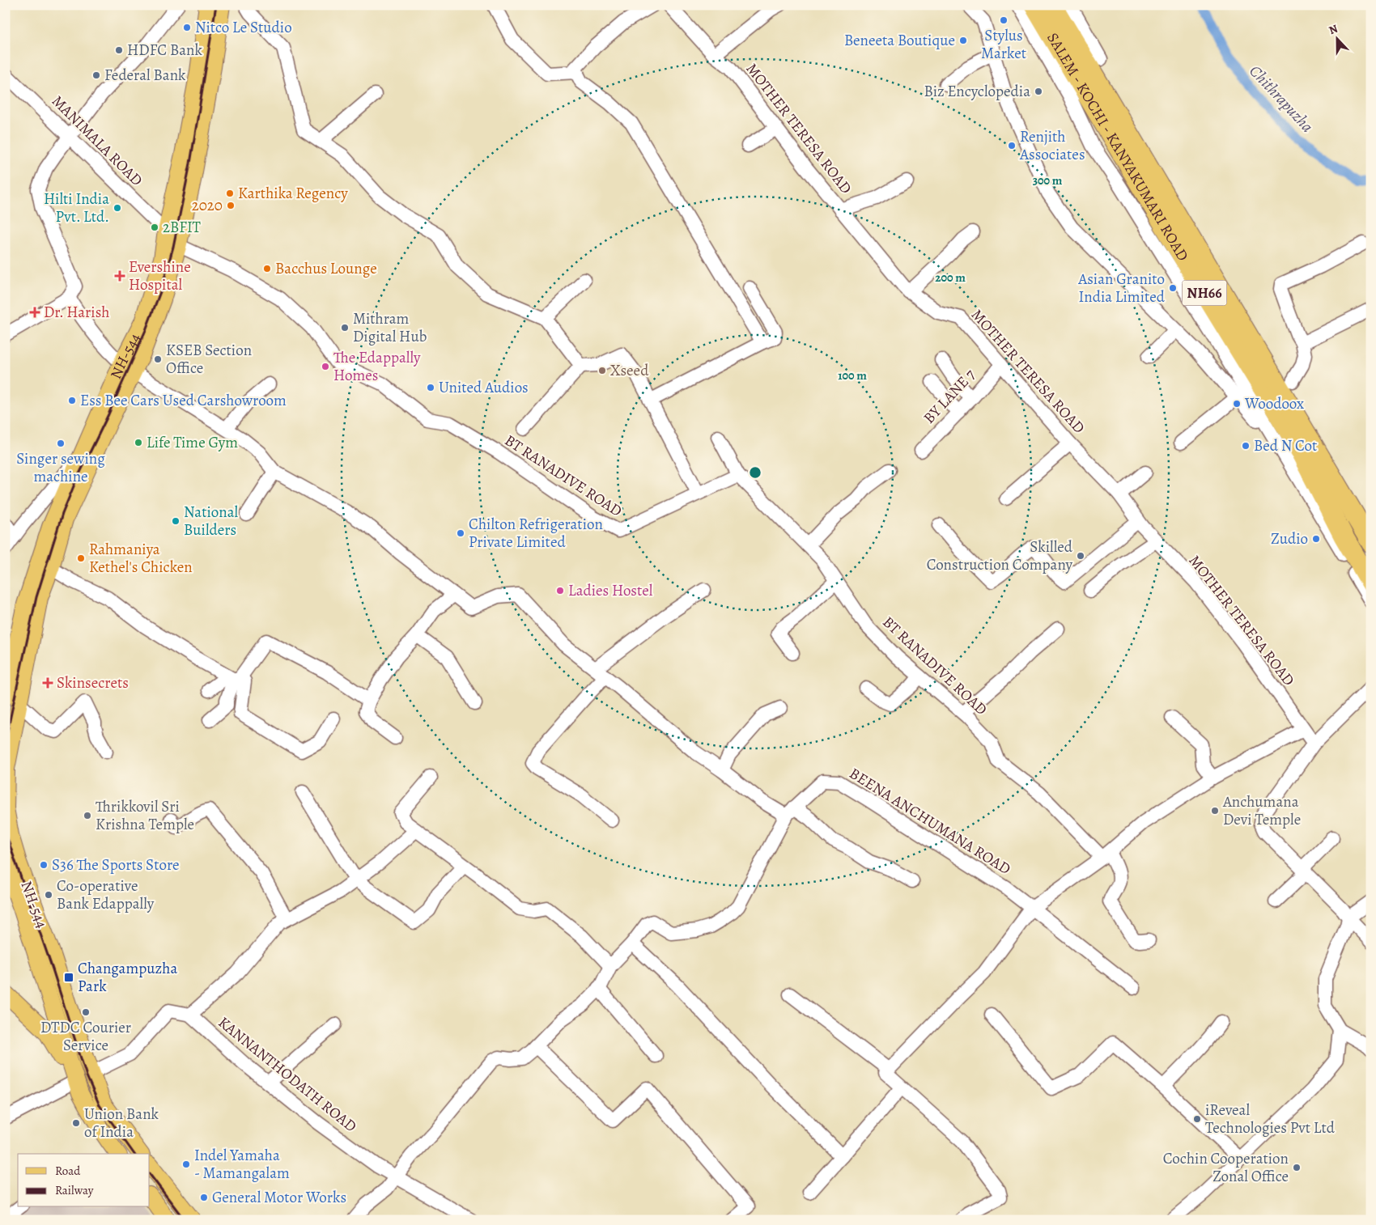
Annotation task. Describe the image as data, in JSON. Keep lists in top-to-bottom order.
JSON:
{
  "streets": {
    "highway": ["SALEM - KOCHI - KANYAKUMARI ROAD", "NH66"],
    "main road": ["NH-544"],
    "street": [
      "MOTHER TERESA ROAD",
      "MANIMALA ROAD",
      "BY LANE 7",
      "BT RANADIVE ROAD",
      "BEENA ANCHUMANA ROAD",
      "KANNANTHODATH ROAD"
    ]
  },
  "crossings": [
    ["MOTHER TERESA ROAD", "BY LANE 7"],
    ["MANIMALA ROAD", "NH-544"],
    ["MANIMALA ROAD", "BT RANADIVE ROAD"],
    ["NH-544", "BT RANADIVE ROAD"],
    ["BEENA ANCHUMANA ROAD", "KANNANTHODATH ROAD"]
  ],
  "water": ["Chithrapuzha"],
  "places": {
    "other": [
      "Stylus Market",
      "Nitco Le Studio",
      "Beneeta Boutique",
      "HDFC Bank",
      "Federal Bank",
      "Biz Encyclopedia",
      "Renjith Associates",
      "Karthika Regency",
      "2020",
      "Hilti India Pvt. Ltd.",
      "2BFIT",
      "Bacchus Lounge",
      "Asian Granito India Limited",
      "Mithram Digital Hub",
      "KSEB Section Office",
      "The Edappally Homes",
      "Xseed",
      "United Audios",
      "Ess Bee Cars Used Carshowroom",
      "Woodoox",
      "Life Time Gym",
      "Singer sewing machine",
      "Bed N Cot",
      "National Builders",
      "Chilton Refrigeration Private Limited",
      "Zudio",
      "Skilled Construction Company",
      "Rahmaniya Kethel's Chicken",
      "Ladies Hostel",
      "Anchumana Devi Temple",
      "Thrikkovil Sri Krishna Temple",
      "S36 The Sports Store",
      "Co-operative Bank Edappally",
      "DTDC Courier Service",
      "iReveal Technologies Pvt Ltd",
      "Union Bank of India",
      "Indel Yamaha - Mamangalam",
      "Cochin Cooperation Zonal Office",
      "General Motor Works"
    ],
    "health": ["Evershine Hospital", "Dr. Harish", "Skinsecrets"],
    "transit": ["Changampuzha Park"]
  },
  "legend": ["Road", "Railway"],
  "north": "top",
  "rings": ["300 m", "200 m", "100 m"]
}
